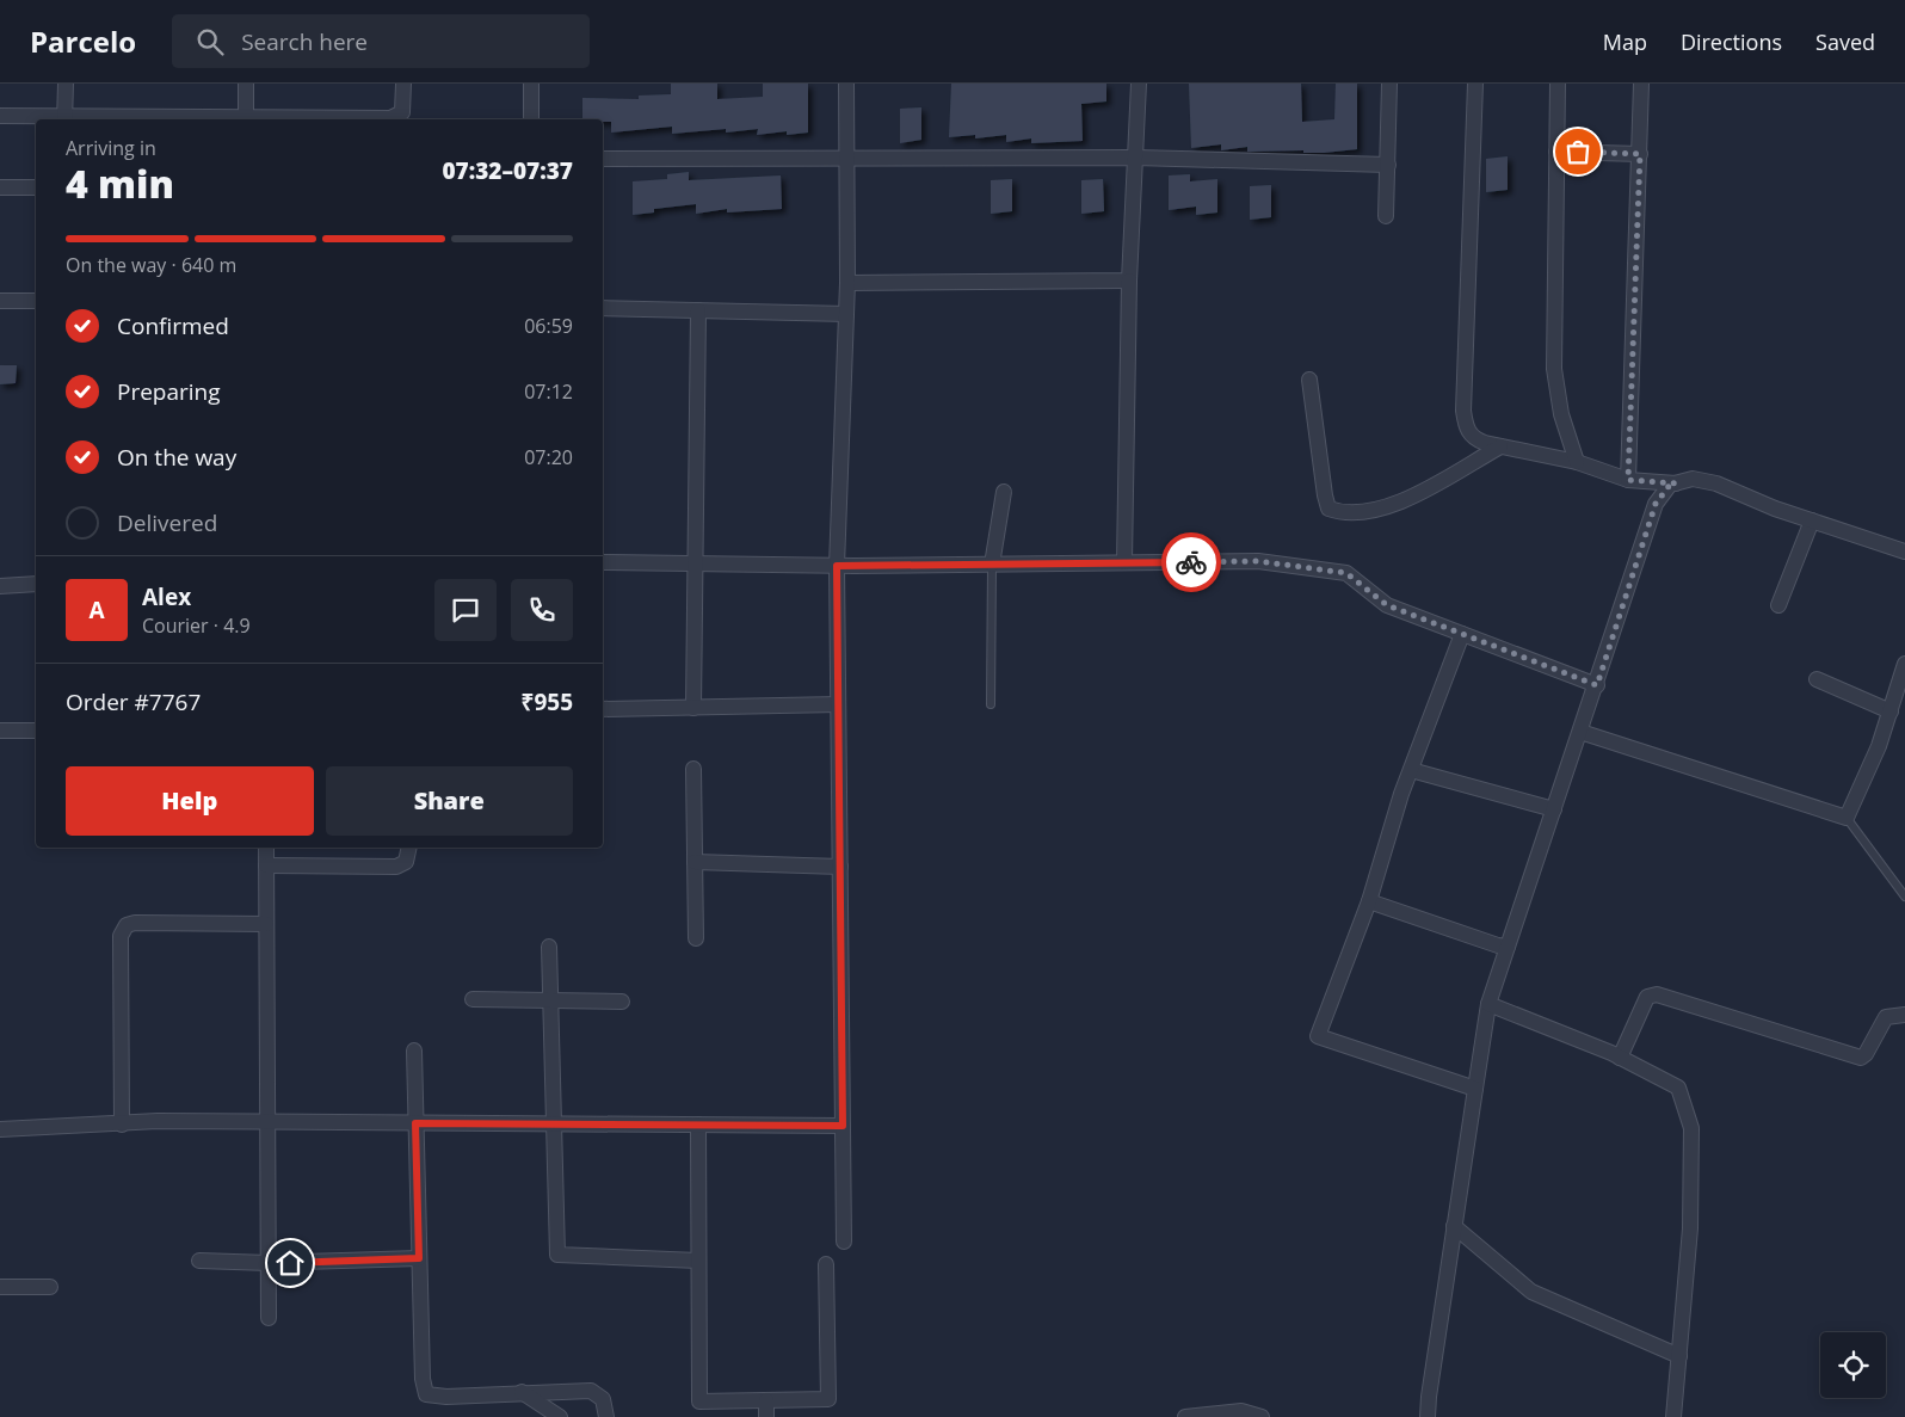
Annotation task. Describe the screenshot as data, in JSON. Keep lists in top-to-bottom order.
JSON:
{
  "page": {
    "header": "Parcelo",
    "search": "Search here",
    "nav": ["Map", "Directions", "Saved"],
    "heading": ["4 min", "Arriving in", "07:32–07:37"],
    "panel": [
      "Alex",
      "Courier · 4.9",
      "Order #7767",
      "₹955"
    ],
    "bar": "On the way · 640 m",
    "list": [
      ["Confirmed", "06:59"],
      ["Preparing", "07:12"],
      ["On the way", "07:20"],
      "Delivered"
    ],
    "round": "A",
    "buttons": ["Help", "Share"]
  }
}
